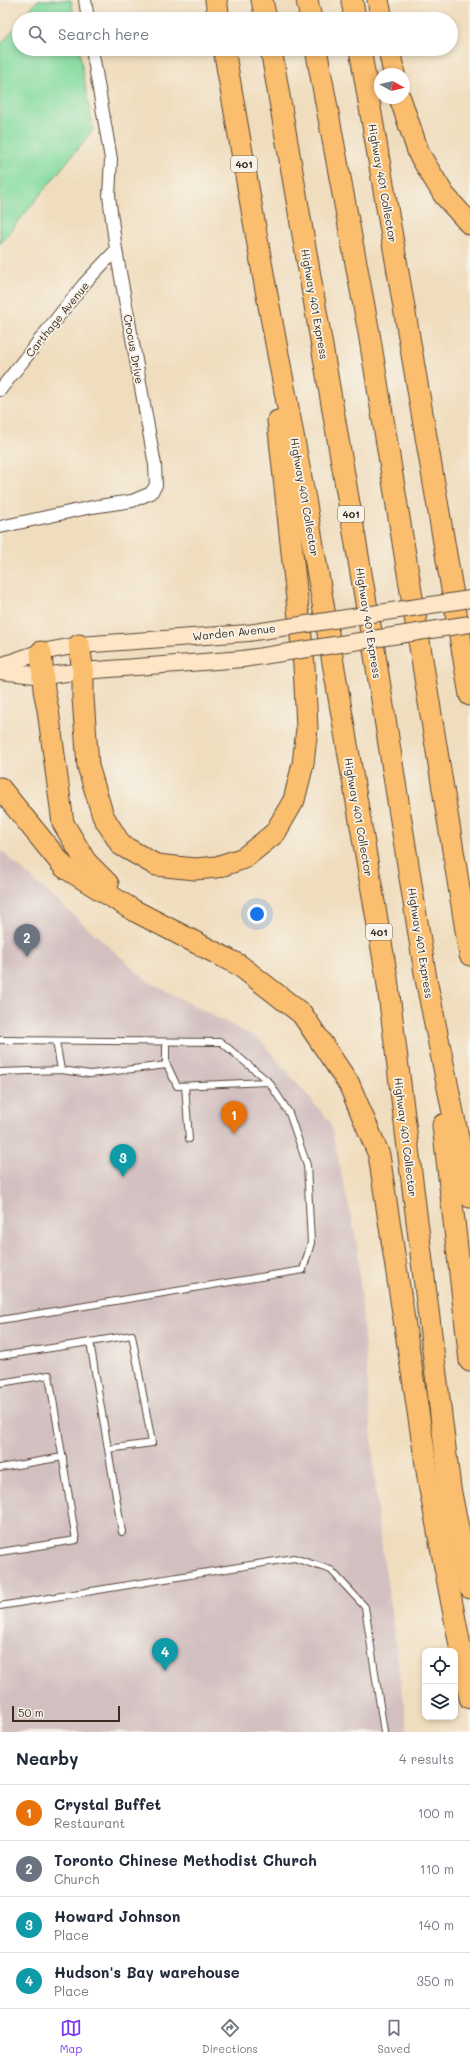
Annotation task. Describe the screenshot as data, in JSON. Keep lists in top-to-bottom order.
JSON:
{
  "streets": {
    "highway": ["401", "Highway 401 Collector", "Highway 401 Express"],
    "main road": ["Warden Avenue"],
    "street": ["Carthage Avenue", "Crocus Drive"]
  },
  "crossings": [
    ["Carthage Avenue", "Crocus Drive"]
  ],
  "scale_bar": "50 m",
  "north": "right",
  "page": {
    "search": "Search here",
    "pins": [
      "2",
      "1",
      "3",
      "4"
    ],
    "scale": "50 m",
    "heading": ["Nearby", "4 results"],
    "list": [
      {
        "mark": "1",
        "name": "Crystal Buffet",
        "note": "Restaurant",
        "value": "100 m"
      },
      {
        "mark": "2",
        "name": "Toronto Chinese Methodist Church",
        "note": "Church",
        "value": "110 m"
      },
      {
        "mark": "3",
        "name": "Howard Johnson",
        "note": "Place",
        "value": "140 m"
      },
      {
        "mark": "4",
        "name": "Hudson's Bay warehouse",
        "note": "Place",
        "value": "350 m"
      }
    ],
    "nav": ["Map", "Directions", "Saved"]
  }
}
